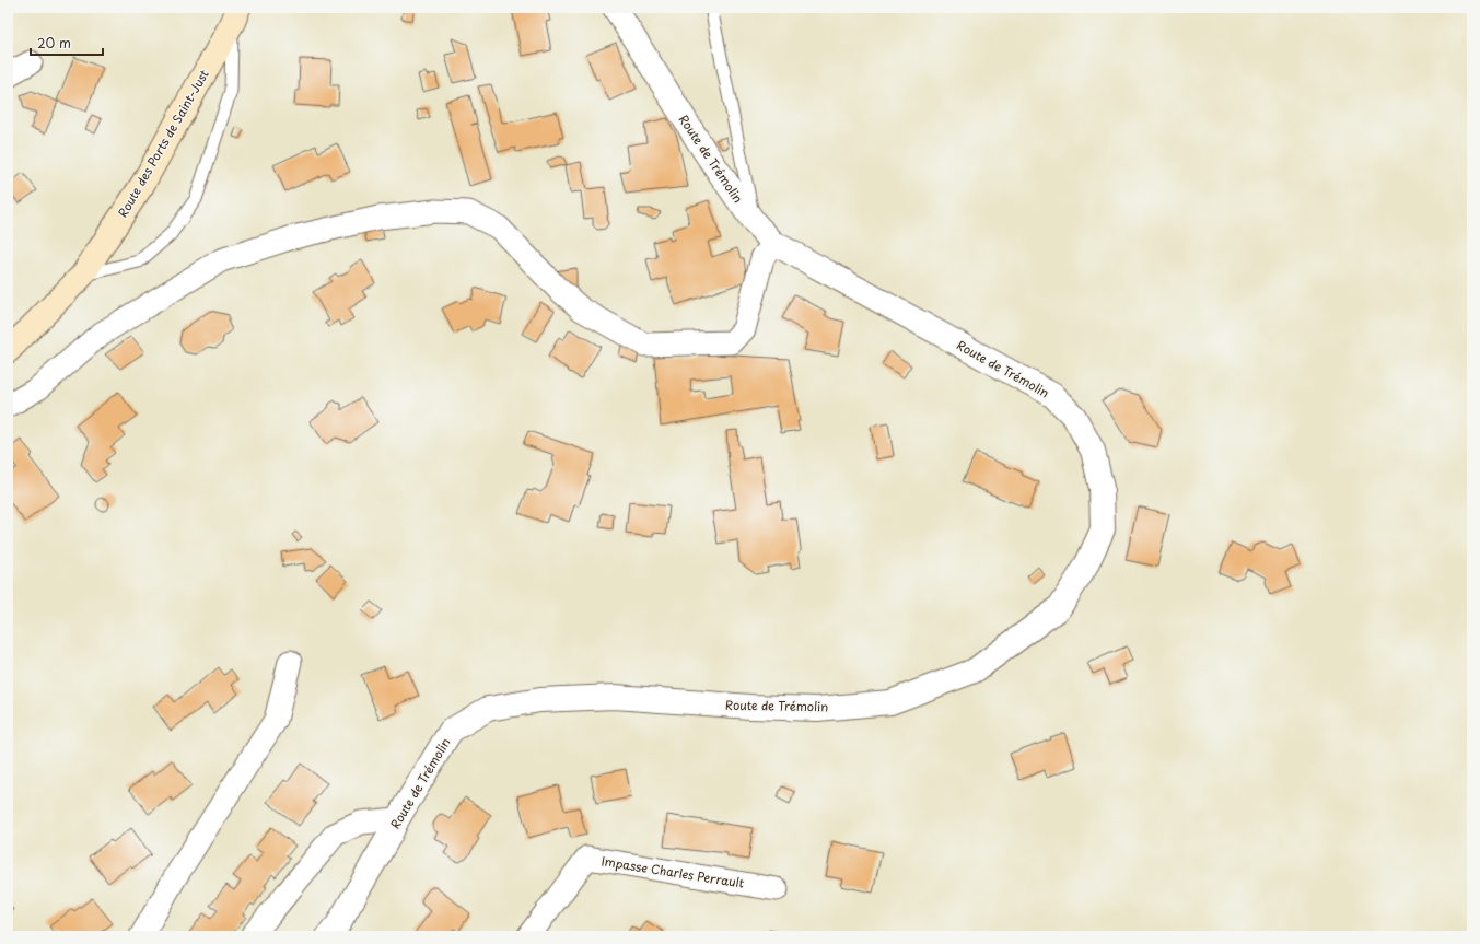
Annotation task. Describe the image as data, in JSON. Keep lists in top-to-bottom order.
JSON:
{
  "streets": {
    "main road": ["Route des Ports de Saint-Just"],
    "street": ["Route de Trémolin", "Impasse Charles Perrault"]
  },
  "scale_bar": "20 m"
}
